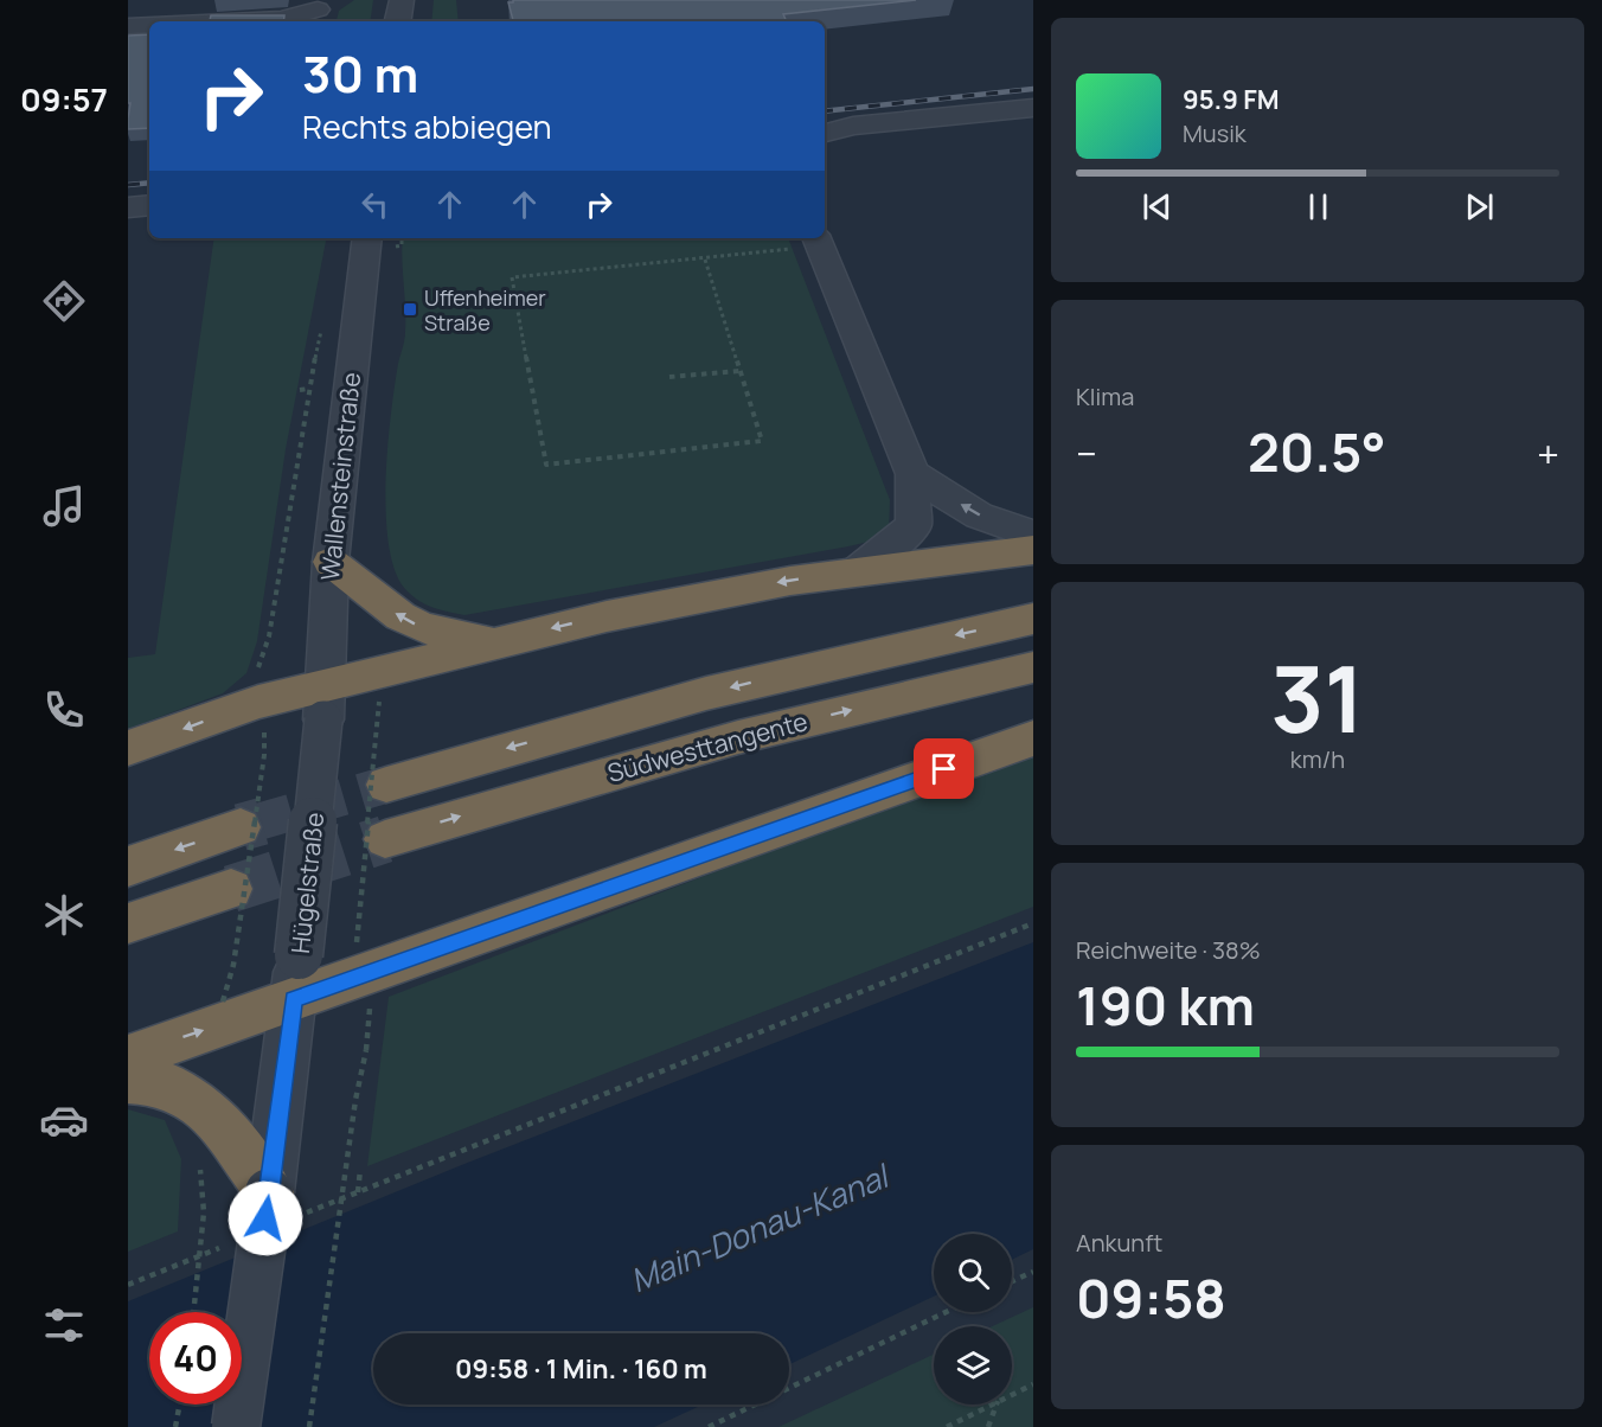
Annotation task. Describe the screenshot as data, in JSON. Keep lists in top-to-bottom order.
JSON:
{
  "streets": {
    "highway": ["Südwesttangente"],
    "street": ["Wallensteinstraße", "Hügelstraße"]
  },
  "crossings": [
    ["Wallensteinstraße", "Hügelstraße"]
  ],
  "water": ["Main-Donau-Kanal"],
  "places": {
    "transit": ["Uffenheimer Straße"]
  },
  "page": {
    "tabs": "09:57",
    "turn": ["30 m", "Rechts abbiegen"],
    "song": ["95.9 FM", "Musik"],
    "tile": [
      "Klima",
      ["31", "km/h"],
      ["Reichweite · 38%", "190 km"],
      ["Ankunft", "09:58"]
    ],
    "heat": ["−", "20.5°", "+"],
    "limit": "40",
    "trip": "09:58 · 1 Min. · 160 m"
  }
}
